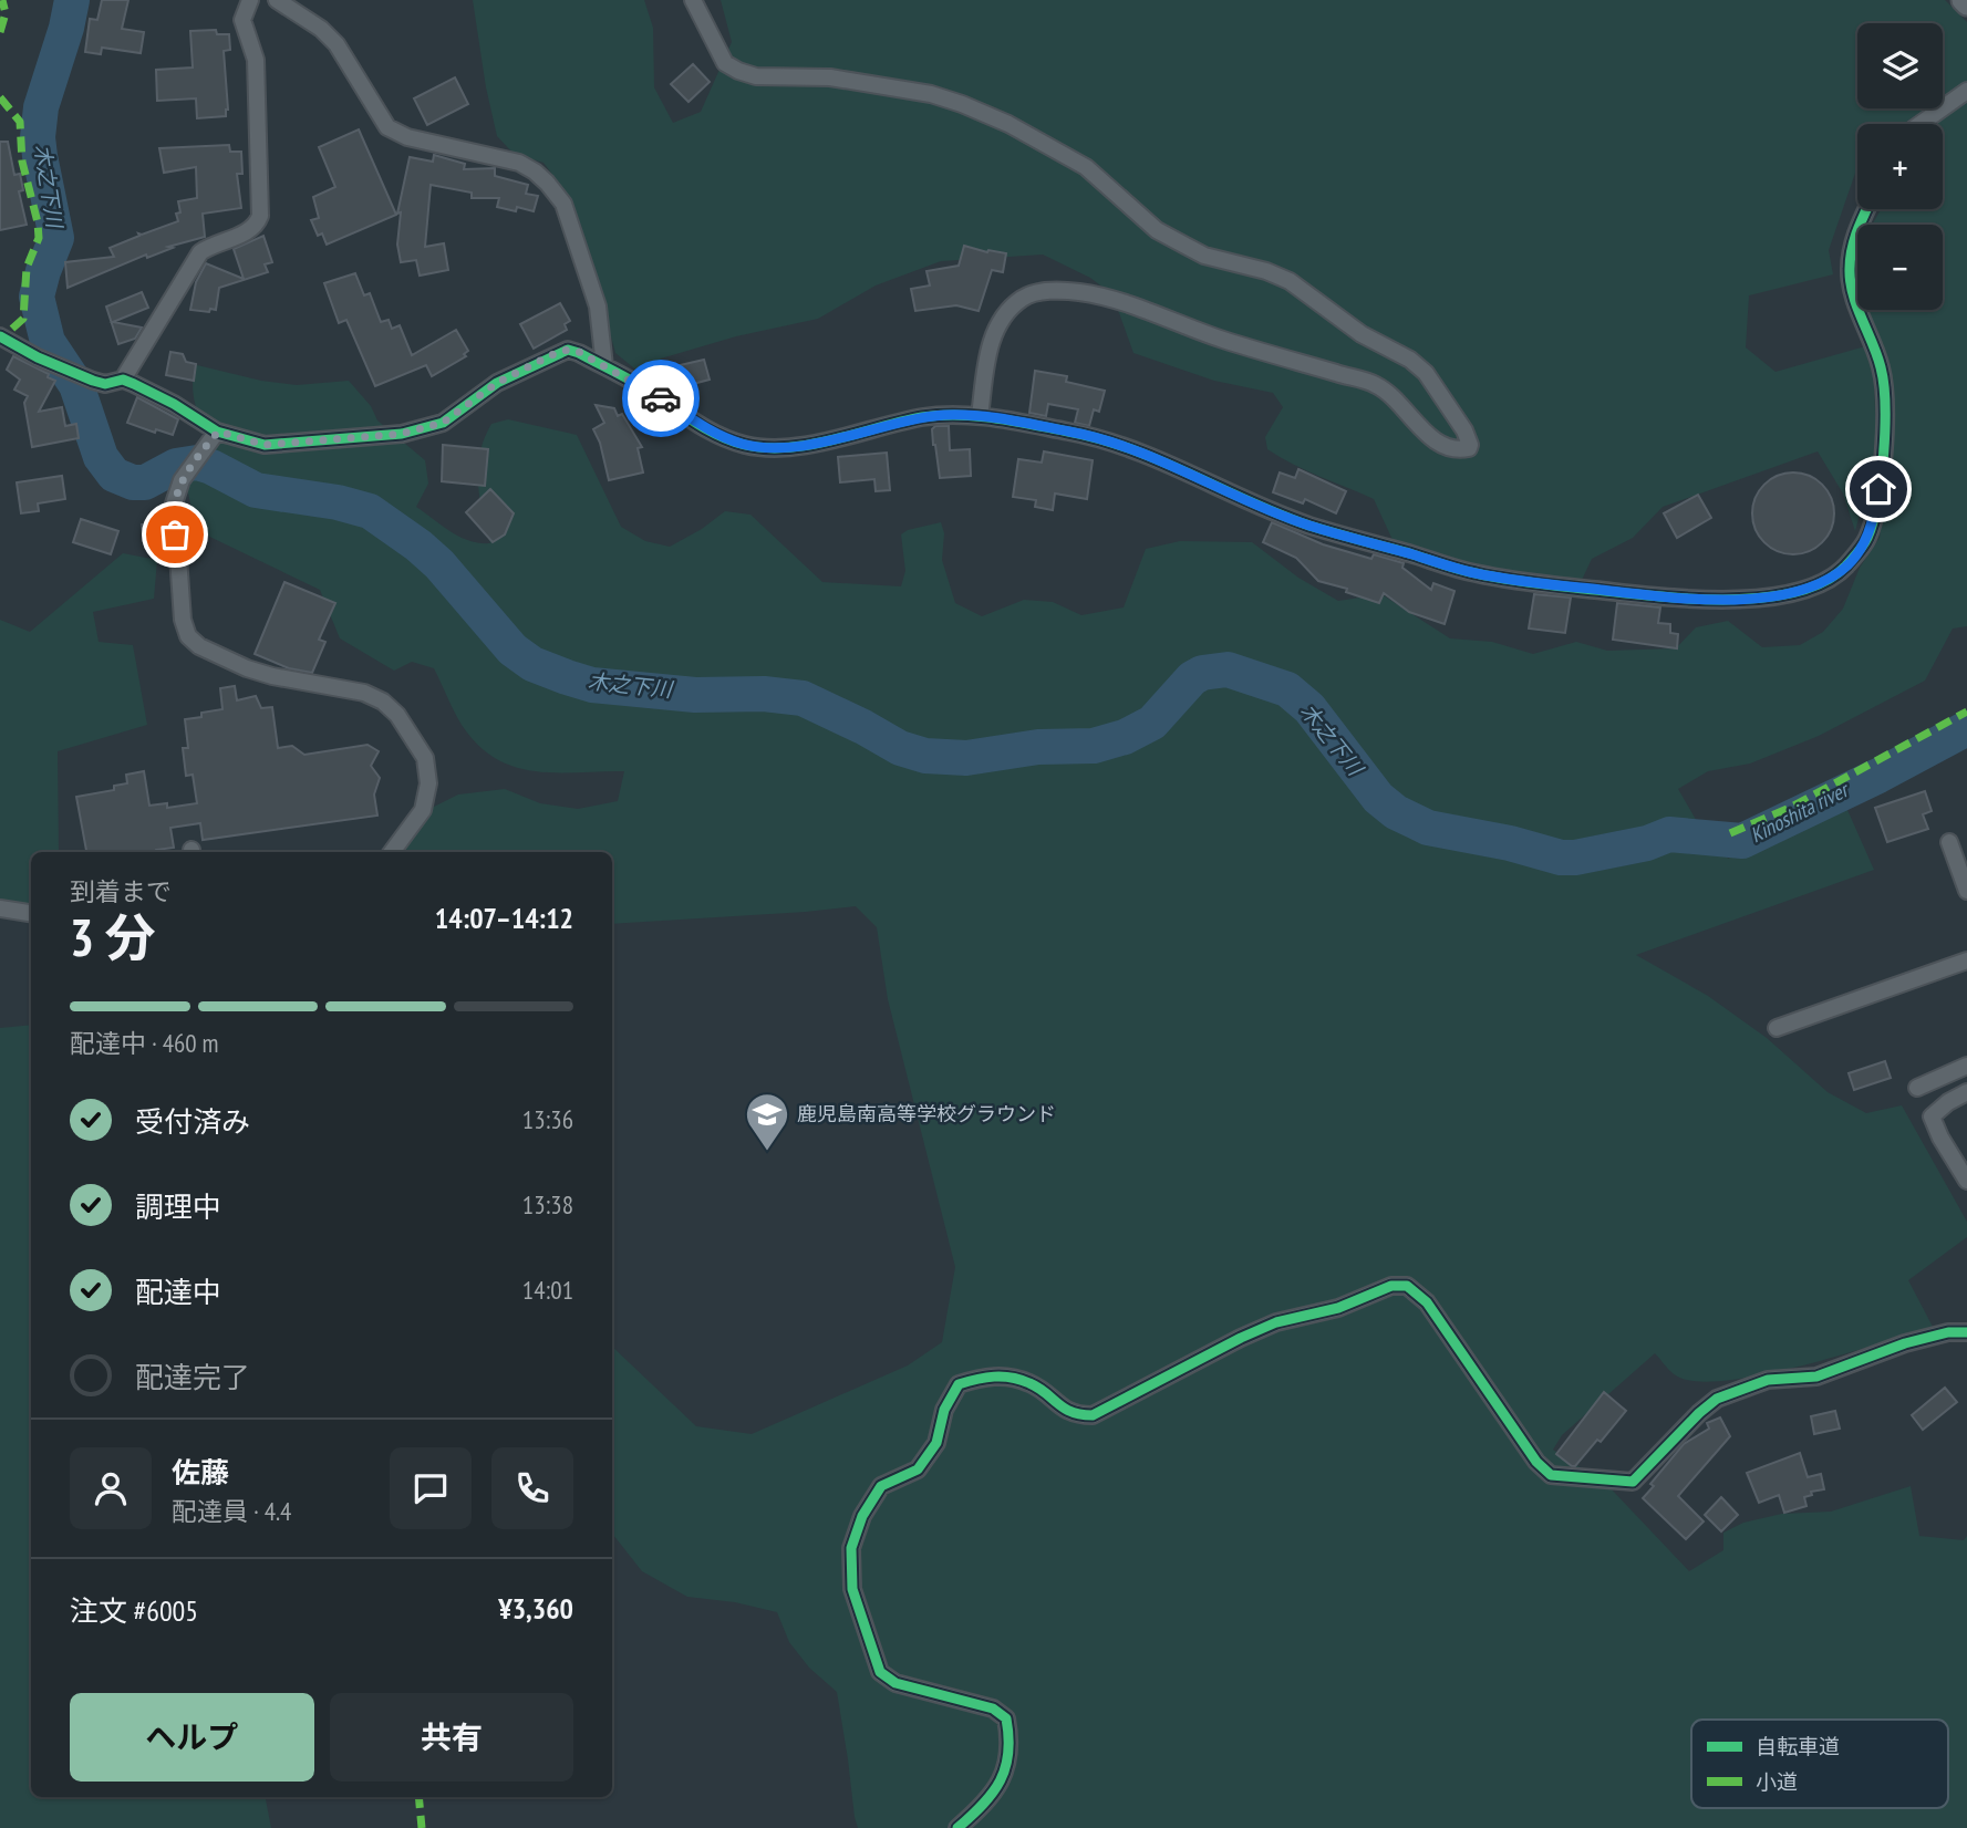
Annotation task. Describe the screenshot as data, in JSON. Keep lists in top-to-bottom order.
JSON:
{
  "water": ["木之下川", "Kinoshita river"],
  "places": {
    "school or university": ["鹿児島南高等学校グラウンド"]
  },
  "legend": ["自転車道", "小道"],
  "page": {
    "map_buttons": ["+", "−"],
    "heading": ["3 分", "到着まで", "14:07–14:12"],
    "panel": [
      "佐藤",
      "配達員 · 4.4",
      "注文 #6005",
      "¥3,360"
    ],
    "bar": "配達中 · 460 m",
    "list": [
      ["受付済み", "13:36"],
      ["調理中", "13:38"],
      ["配達中", "14:01"],
      "配達完了"
    ],
    "buttons": ["ヘルプ", "共有"]
  }
}
